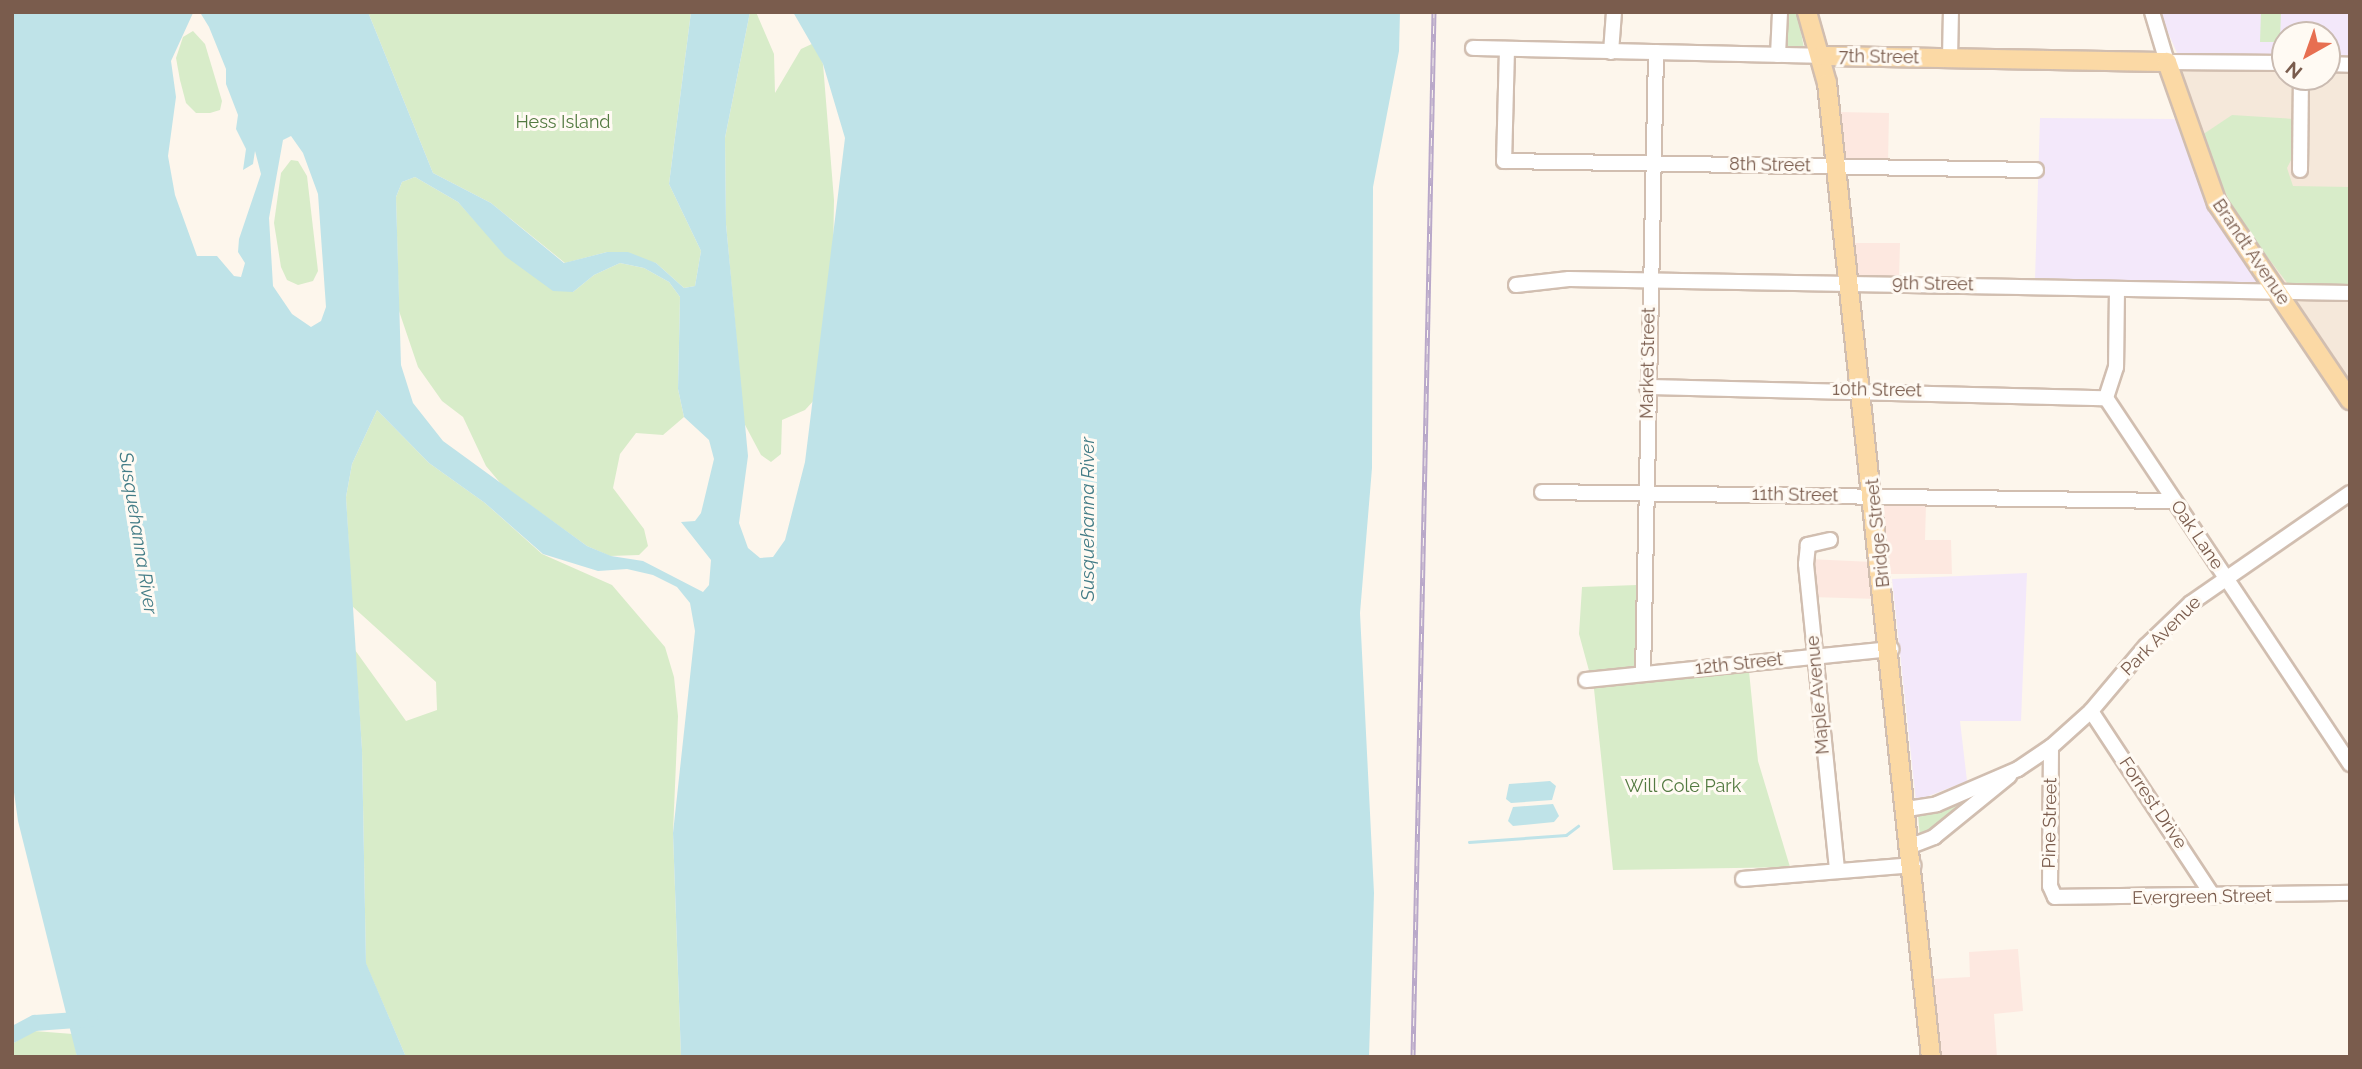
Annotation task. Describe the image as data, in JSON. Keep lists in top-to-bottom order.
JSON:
{
  "streets": {
    "main road": ["7th Street", "Brandt Avenue", "Bridge Street"],
    "street": [
      "8th Street",
      "9th Street",
      "Market Street",
      "10th Street",
      "11th Street",
      "Oak Lane",
      "Park Avenue",
      "12th Street",
      "Maple Avenue",
      "Forrest Drive",
      "Pine Street",
      "Evergreen Street"
    ]
  },
  "crossings": [
    ["7th Street", "8th Street"],
    ["7th Street", "Brandt Avenue"],
    ["7th Street", "Market Street"],
    ["7th Street", "Bridge Street"],
    ["8th Street", "Market Street"],
    ["8th Street", "Bridge Street"],
    ["Brandt Avenue", "9th Street"],
    ["9th Street", "Market Street"],
    ["9th Street", "Bridge Street"],
    ["Market Street", "10th Street"],
    ["Market Street", "11th Street"],
    ["Market Street", "12th Street"],
    ["10th Street", "Bridge Street"],
    ["10th Street", "Oak Lane"],
    ["11th Street", "Bridge Street"],
    ["11th Street", "Oak Lane"],
    ["Bridge Street", "Park Avenue"],
    ["Bridge Street", "12th Street"],
    ["Oak Lane", "Park Avenue"],
    ["Park Avenue", "Maple Avenue"],
    ["Park Avenue", "Forrest Drive"],
    ["Park Avenue", "Pine Street"],
    ["12th Street", "Maple Avenue"],
    ["Forrest Drive", "Evergreen Street"],
    ["Pine Street", "Evergreen Street"]
  ],
  "water": ["Susquehanna River"],
  "parks": ["Hess Island", "Will Cole Park"],
  "north": "bottom left"
}
